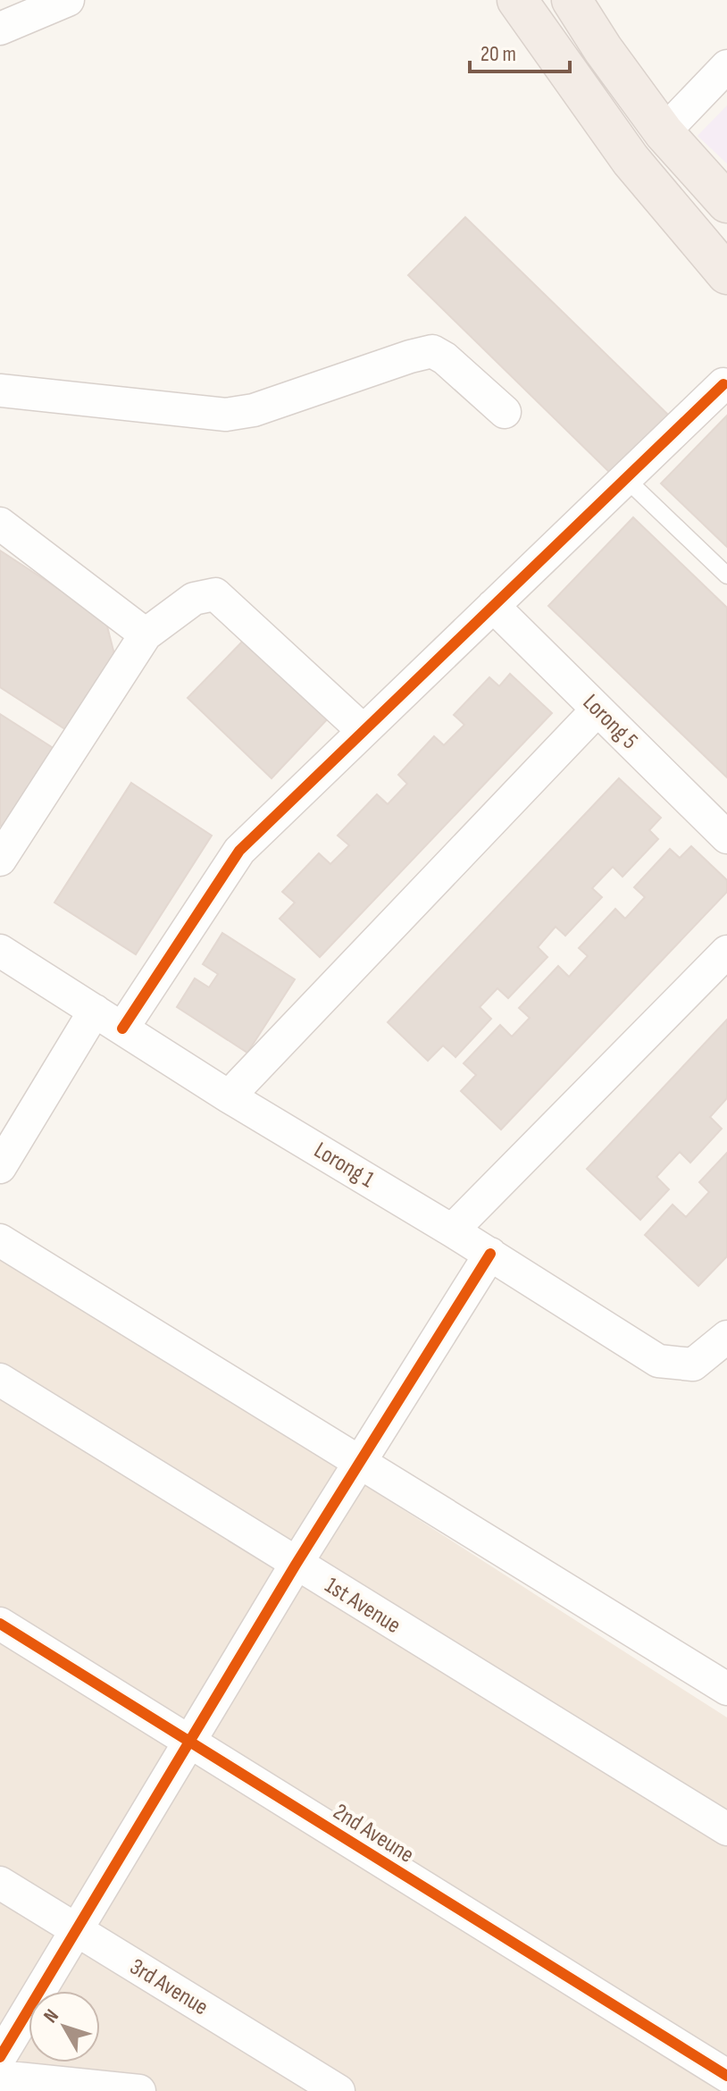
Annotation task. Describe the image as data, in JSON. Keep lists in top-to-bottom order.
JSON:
{
  "streets": {
    "street": [
      "Lorong 5",
      "Lorong 1",
      "1st Avenue",
      "2nd Aveune",
      "3rd Avenue"
    ]
  },
  "scale_bar": "20 m",
  "north": "top left"
}
